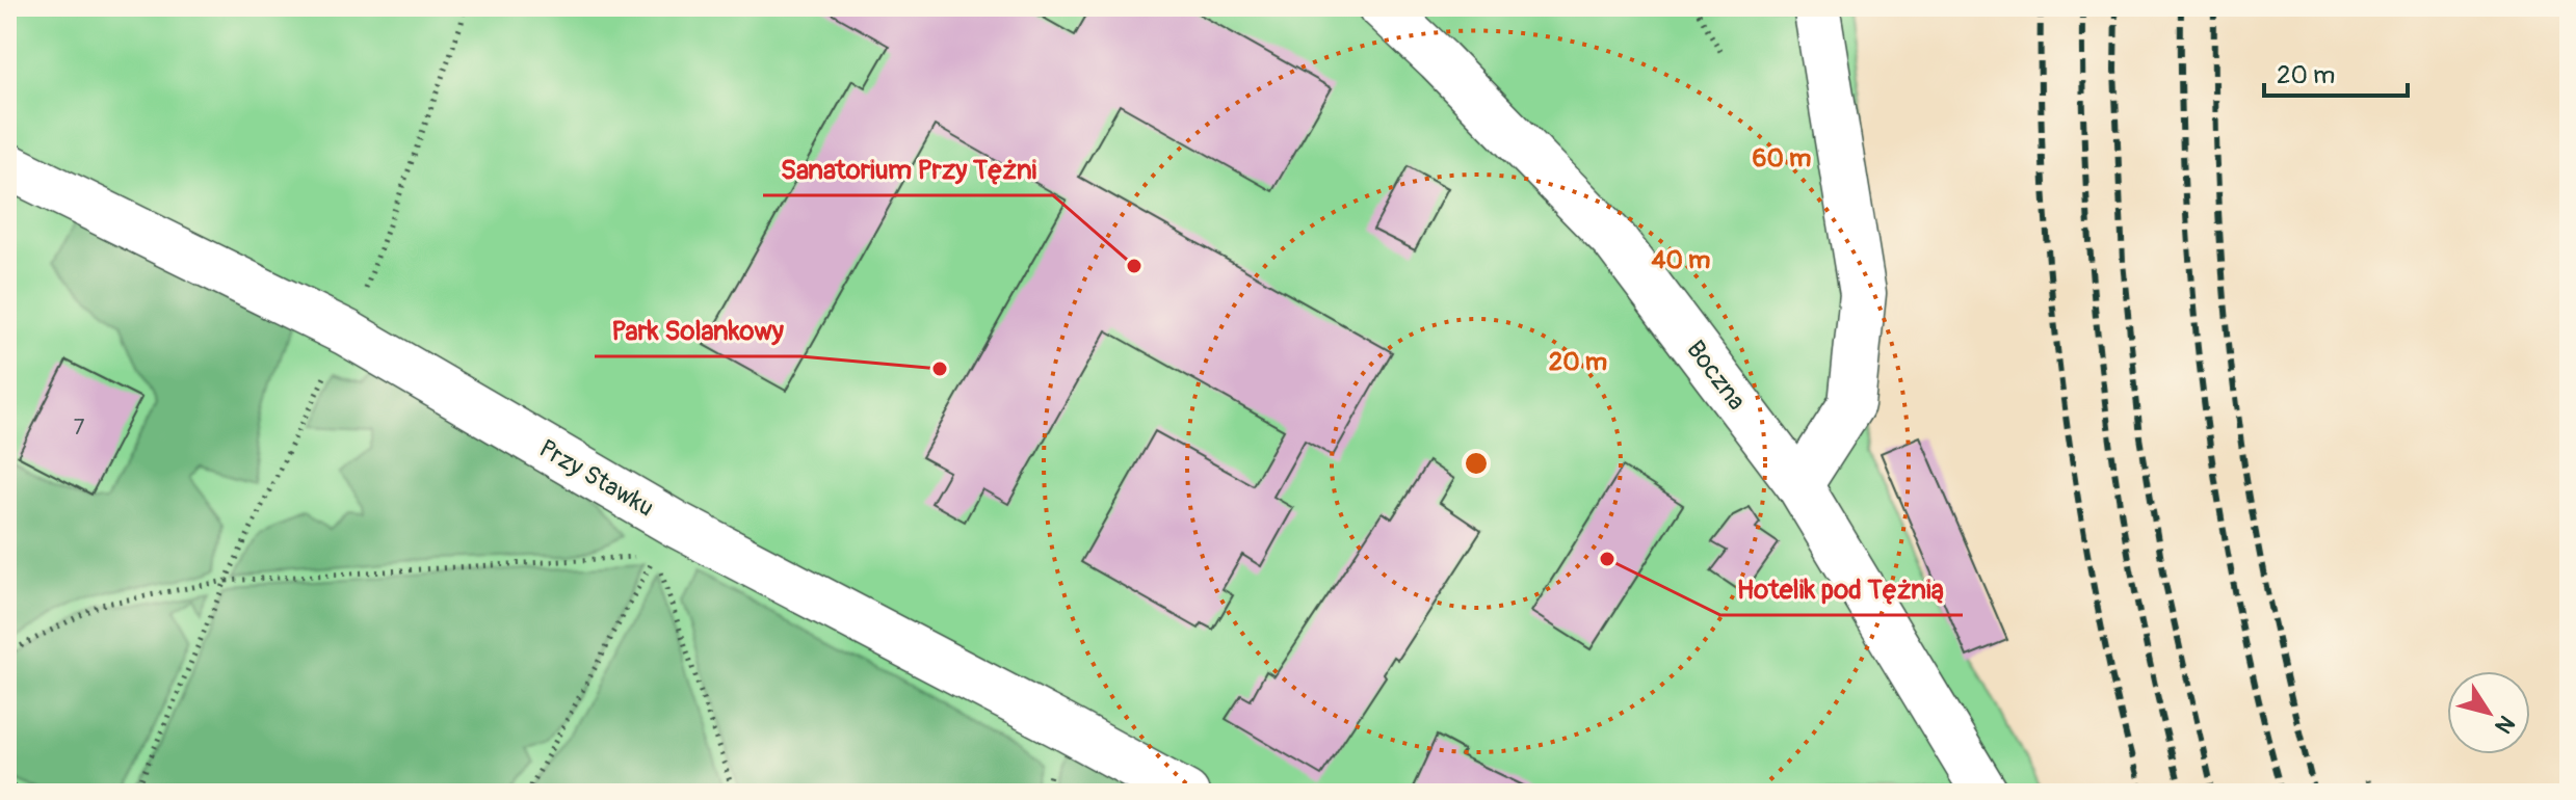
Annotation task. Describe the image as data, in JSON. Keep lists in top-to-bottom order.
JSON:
{
  "streets": {
    "street": ["Boczna", "Przy Stawku"]
  },
  "places": ["Sanatorium Przy Tężni", "Park Solankowy", "Hotelik pod Tężnią"],
  "house_numbers": ["7"],
  "scale_bar": "20 m",
  "north": "bottom right",
  "rings": ["60 m", "40 m", "20 m"]
}
